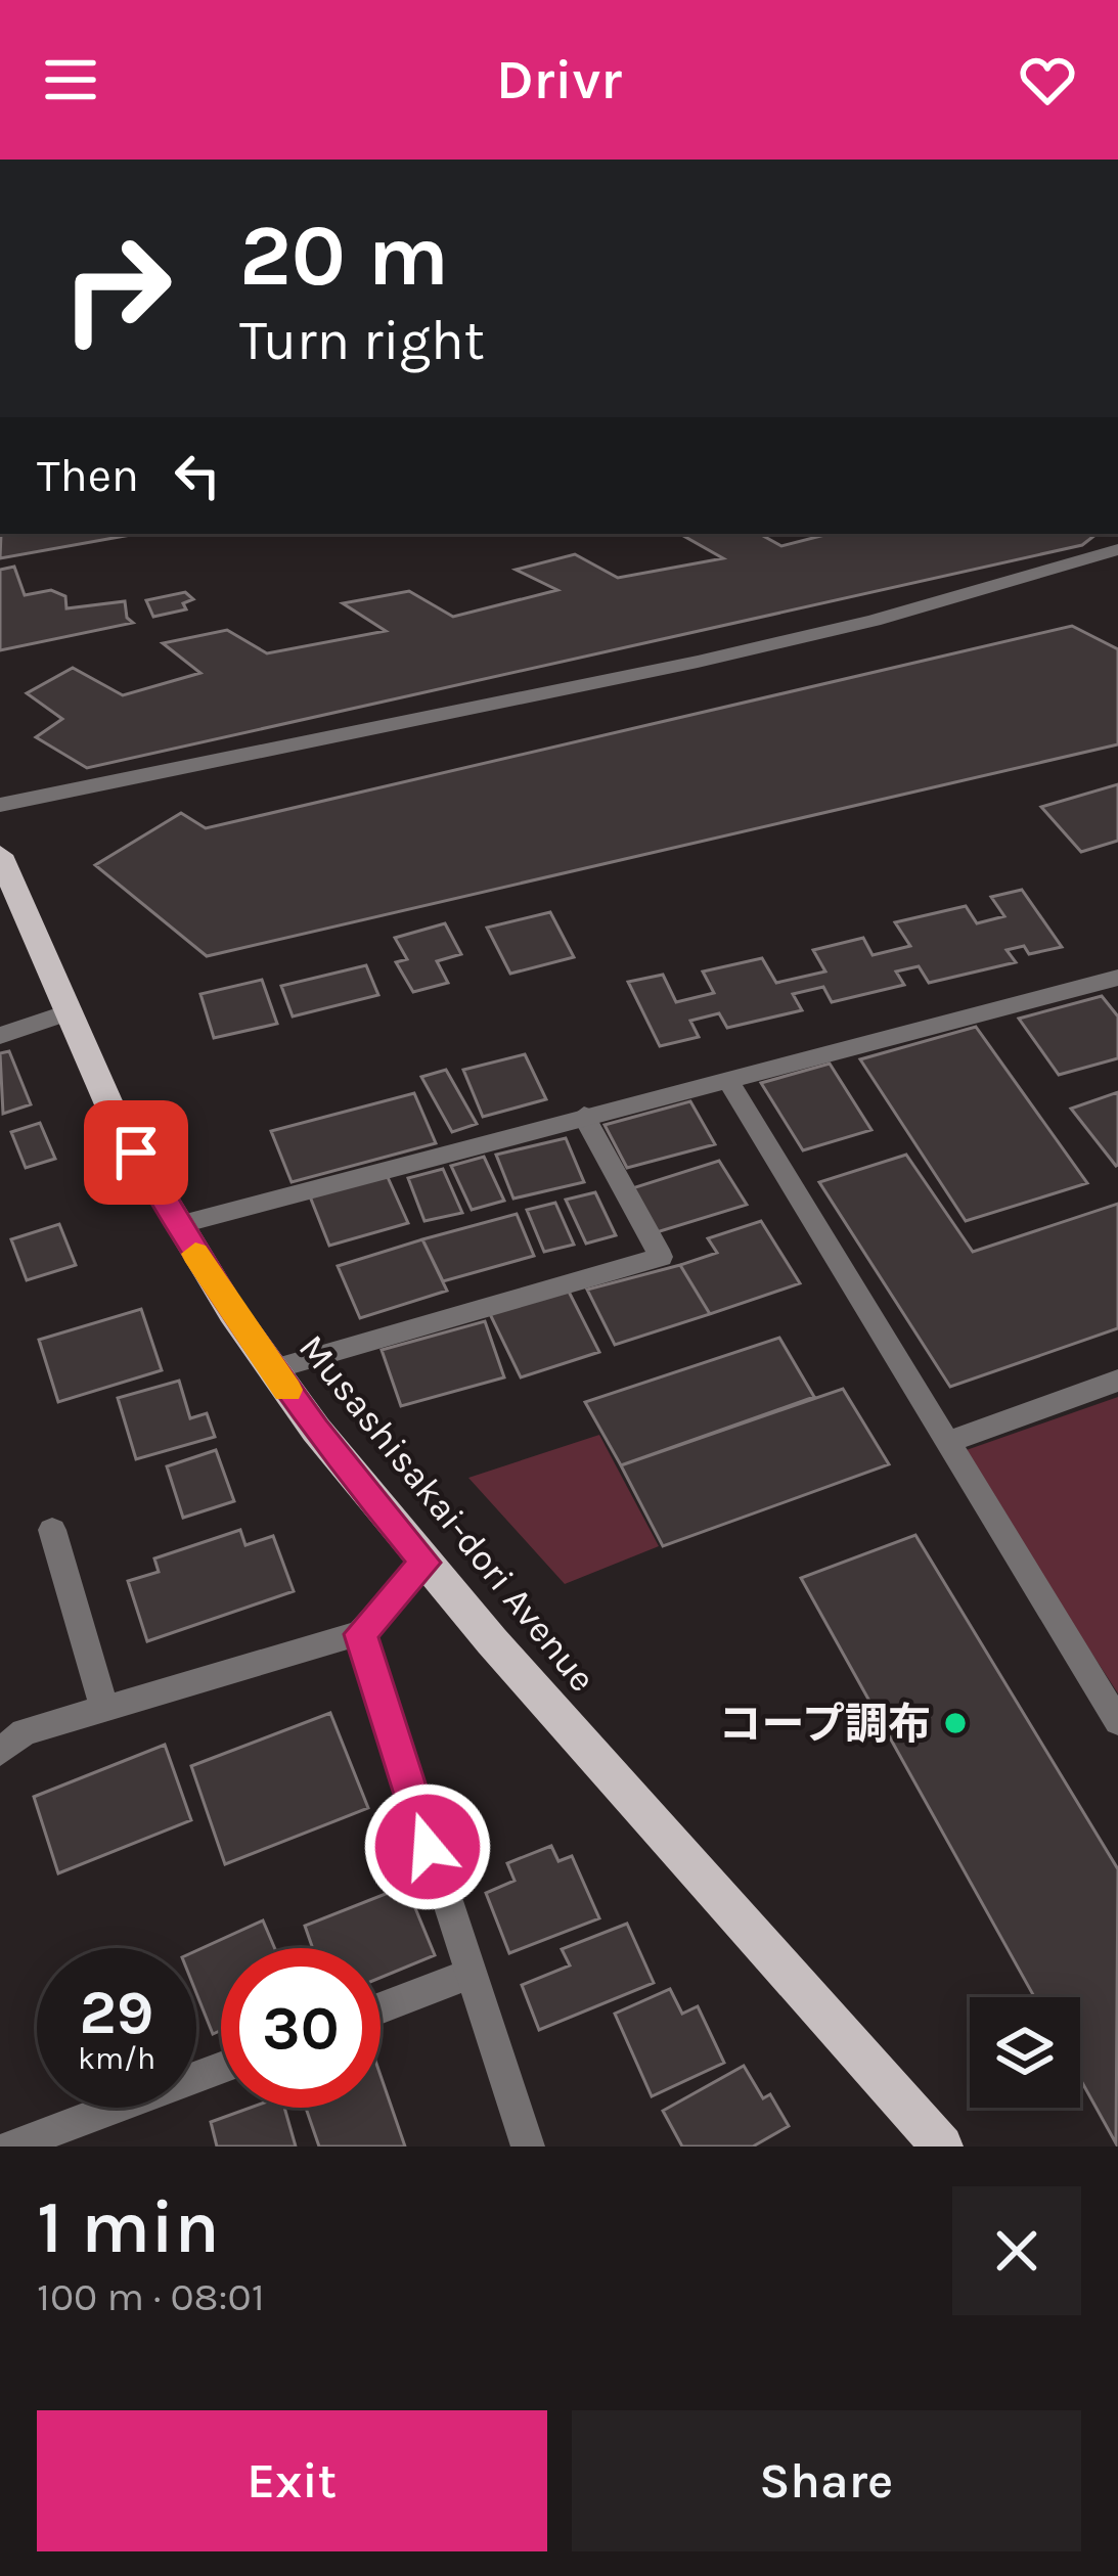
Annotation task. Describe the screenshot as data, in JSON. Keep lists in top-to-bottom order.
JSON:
{
  "streets": {
    "main road": ["Musashisakai-dori Avenue"]
  },
  "places": ["コープ調布"],
  "page": {
    "header": "Drivr",
    "turn": ["20 m", "Turn right"],
    "then": "Then",
    "speed": "29 km/h",
    "limit": "30",
    "heading": ["1 min", "100 m · 08:01"],
    "buttons": ["Exit", "Share"]
  }
}
